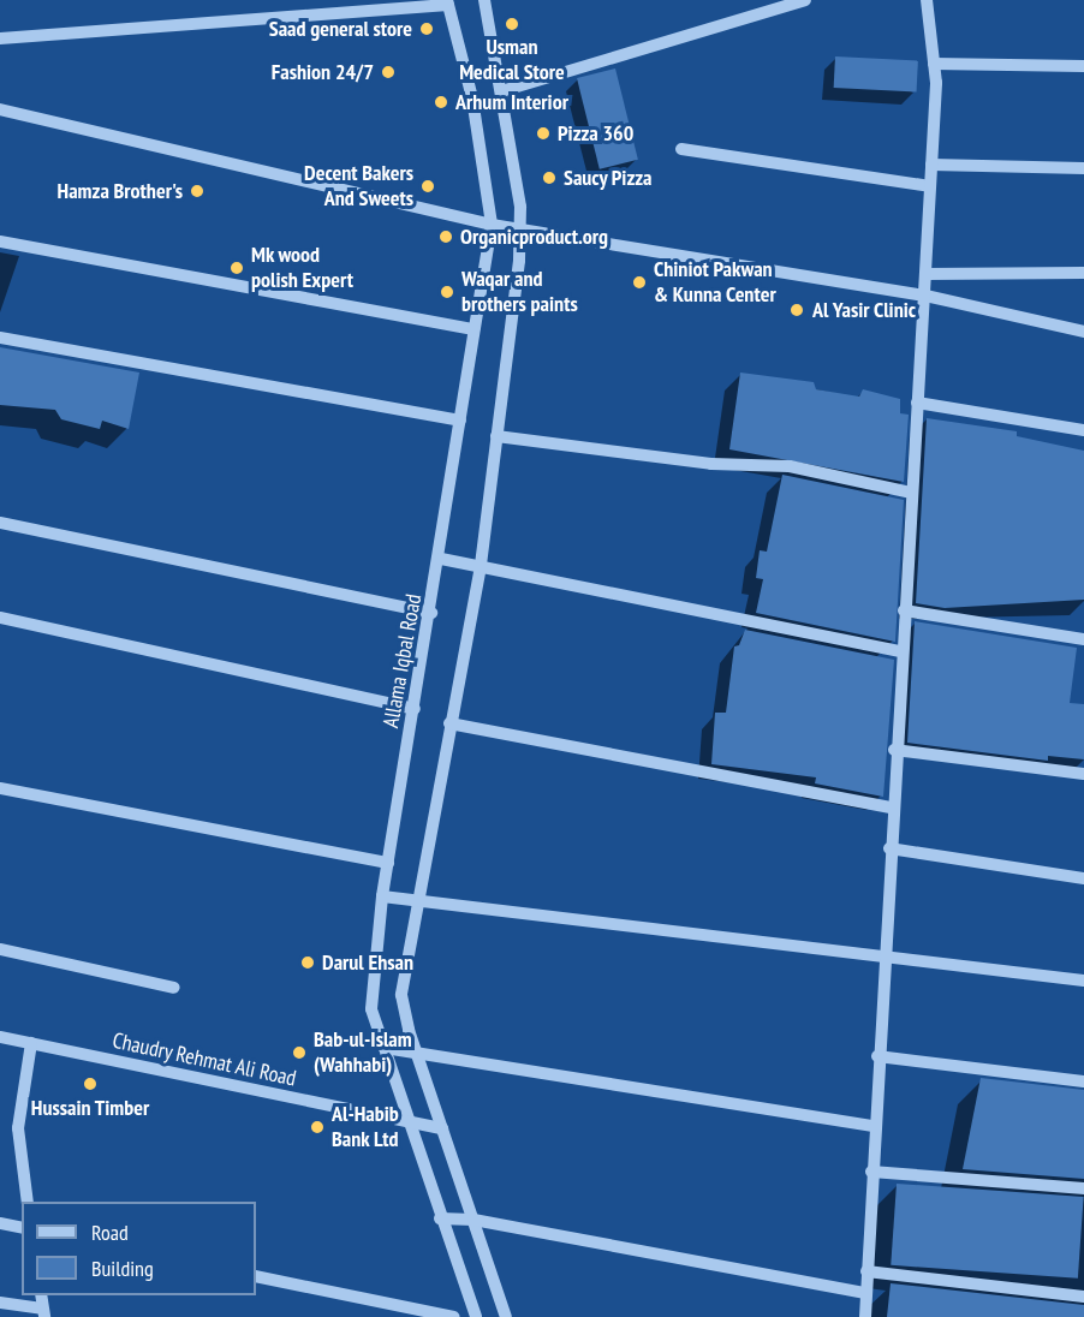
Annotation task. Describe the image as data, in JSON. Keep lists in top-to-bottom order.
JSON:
{
  "streets": {
    "street": ["Allama Iqbal Road", "Chaudry Rehmat Ali Road"]
  },
  "crossings": [
    ["Allama Iqbal Road", "Chaudry Rehmat Ali Road"]
  ],
  "places": [
    "Usman Medical Store",
    "Saad general store",
    "Fashion 24/7",
    "Arhum Interior",
    "Pizza 360",
    "Saucy Pizza",
    "Decent Bakers And Sweets",
    "Hamza Brother's",
    "Organicproduct.org",
    "Mk wood polish Expert",
    "Chiniot Pakwan & Kunna Center",
    "Waqar and brothers paints",
    "Al Yasir Clinic",
    "Darul Ehsan",
    "Bab-ul-Islam (Wahhabi)",
    "Hussain Timber",
    "Al-Habib Bank Ltd"
  ],
  "legend": ["Road", "Building"]
}
